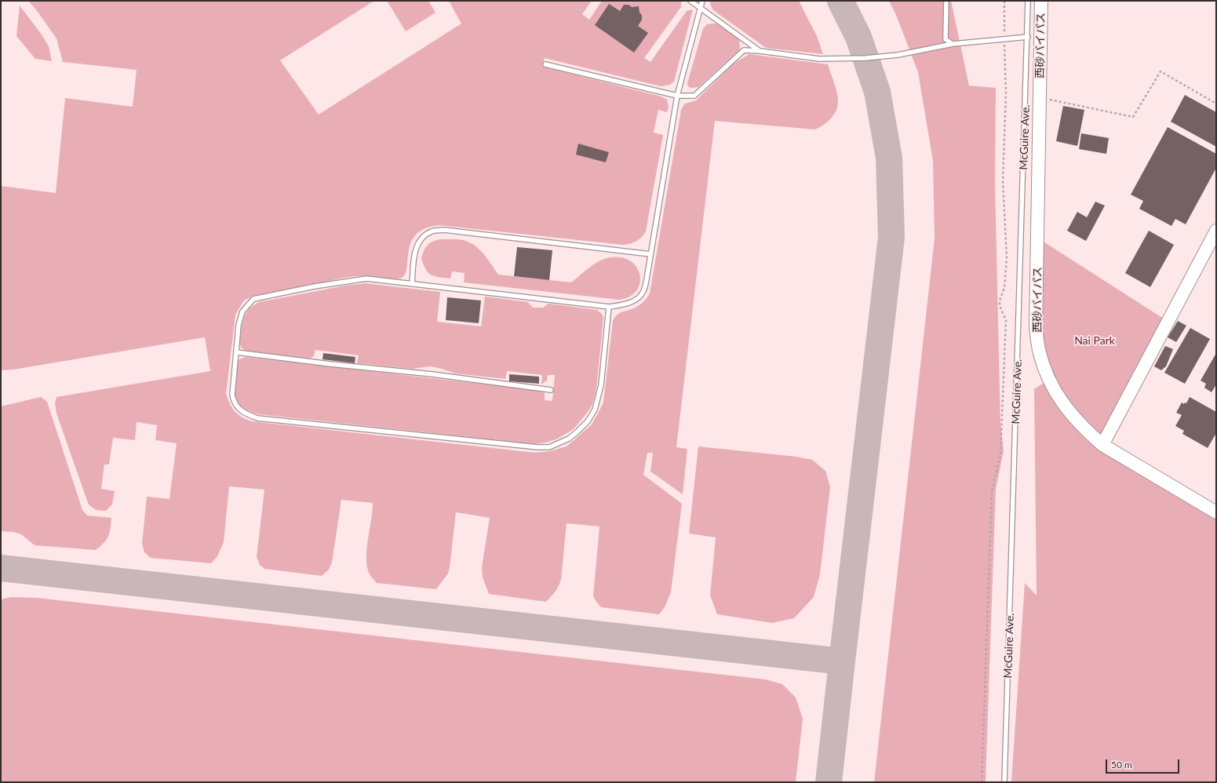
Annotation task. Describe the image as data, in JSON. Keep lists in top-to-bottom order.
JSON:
{
  "streets": {
    "street": ["西砂バイパス"],
    "lane": ["McGuire Ave."]
  },
  "parks": ["Nai Park"],
  "scale_bar": "50 m"
}
